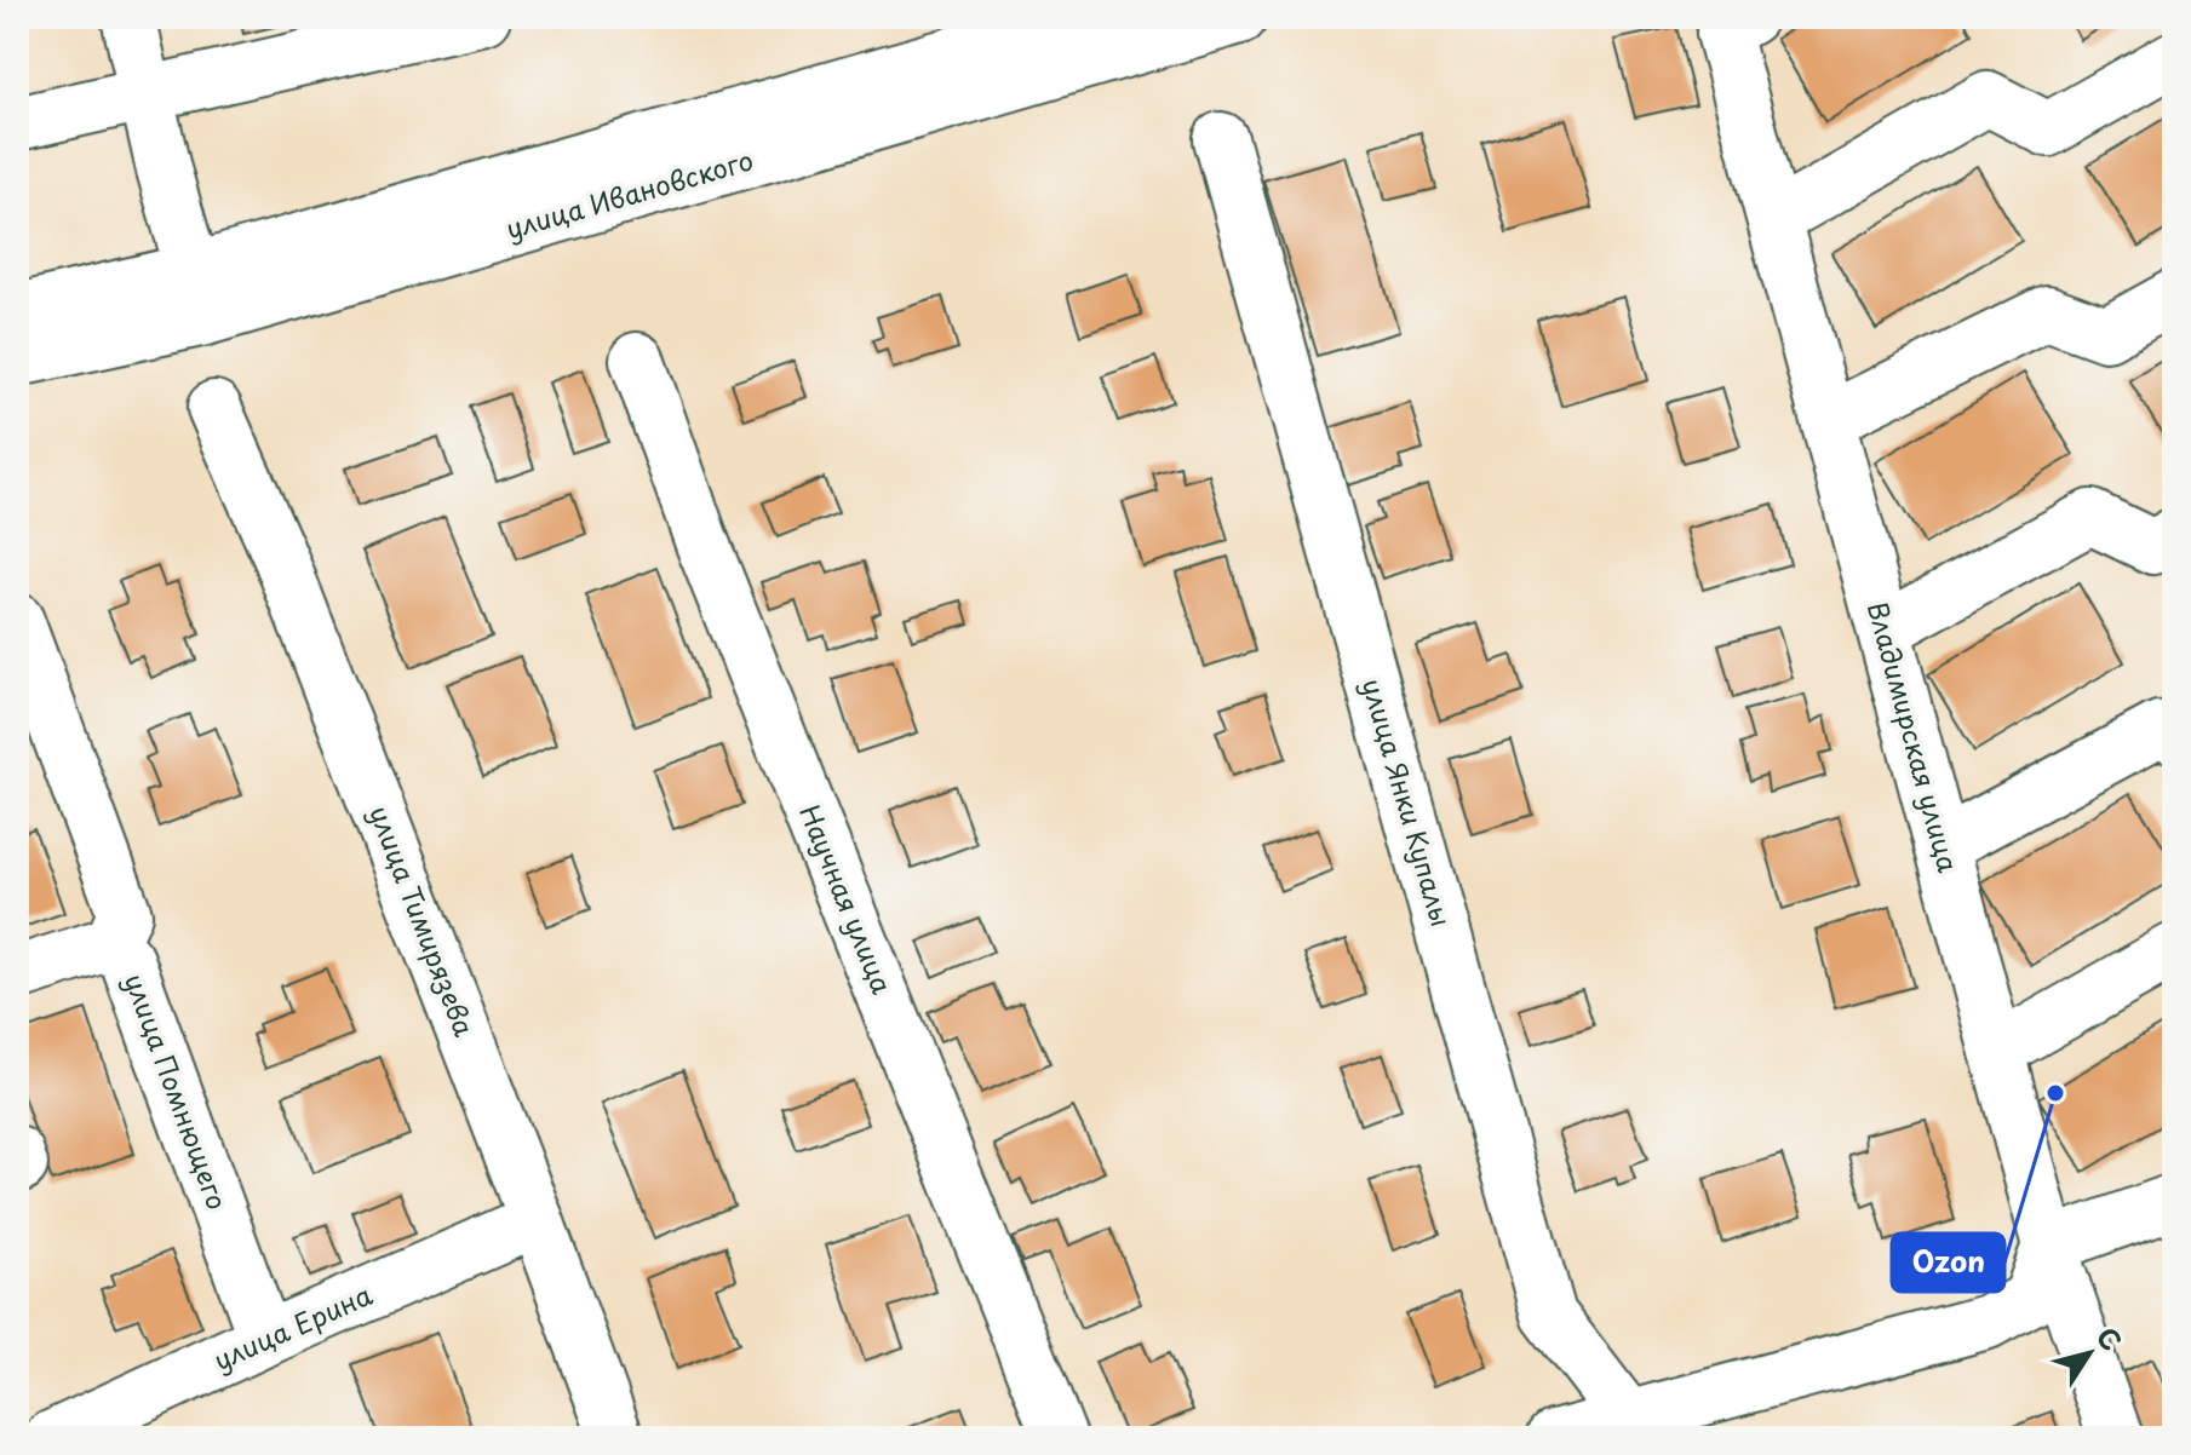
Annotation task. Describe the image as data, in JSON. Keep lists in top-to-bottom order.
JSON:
{
  "streets": {
    "street": [
      "улица Ивановского",
      "Владимирская улица",
      "улица Янки Купалы",
      "Научная улица",
      "улица Тимирязева",
      "улица Помнющего",
      "улица Ерина"
    ]
  },
  "crossings": [
    ["улица Тимирязева", "улица Ерина"],
    ["улица Помнющего", "улица Ерина"]
  ],
  "places": ["Ozon"],
  "north": "top right"
}
